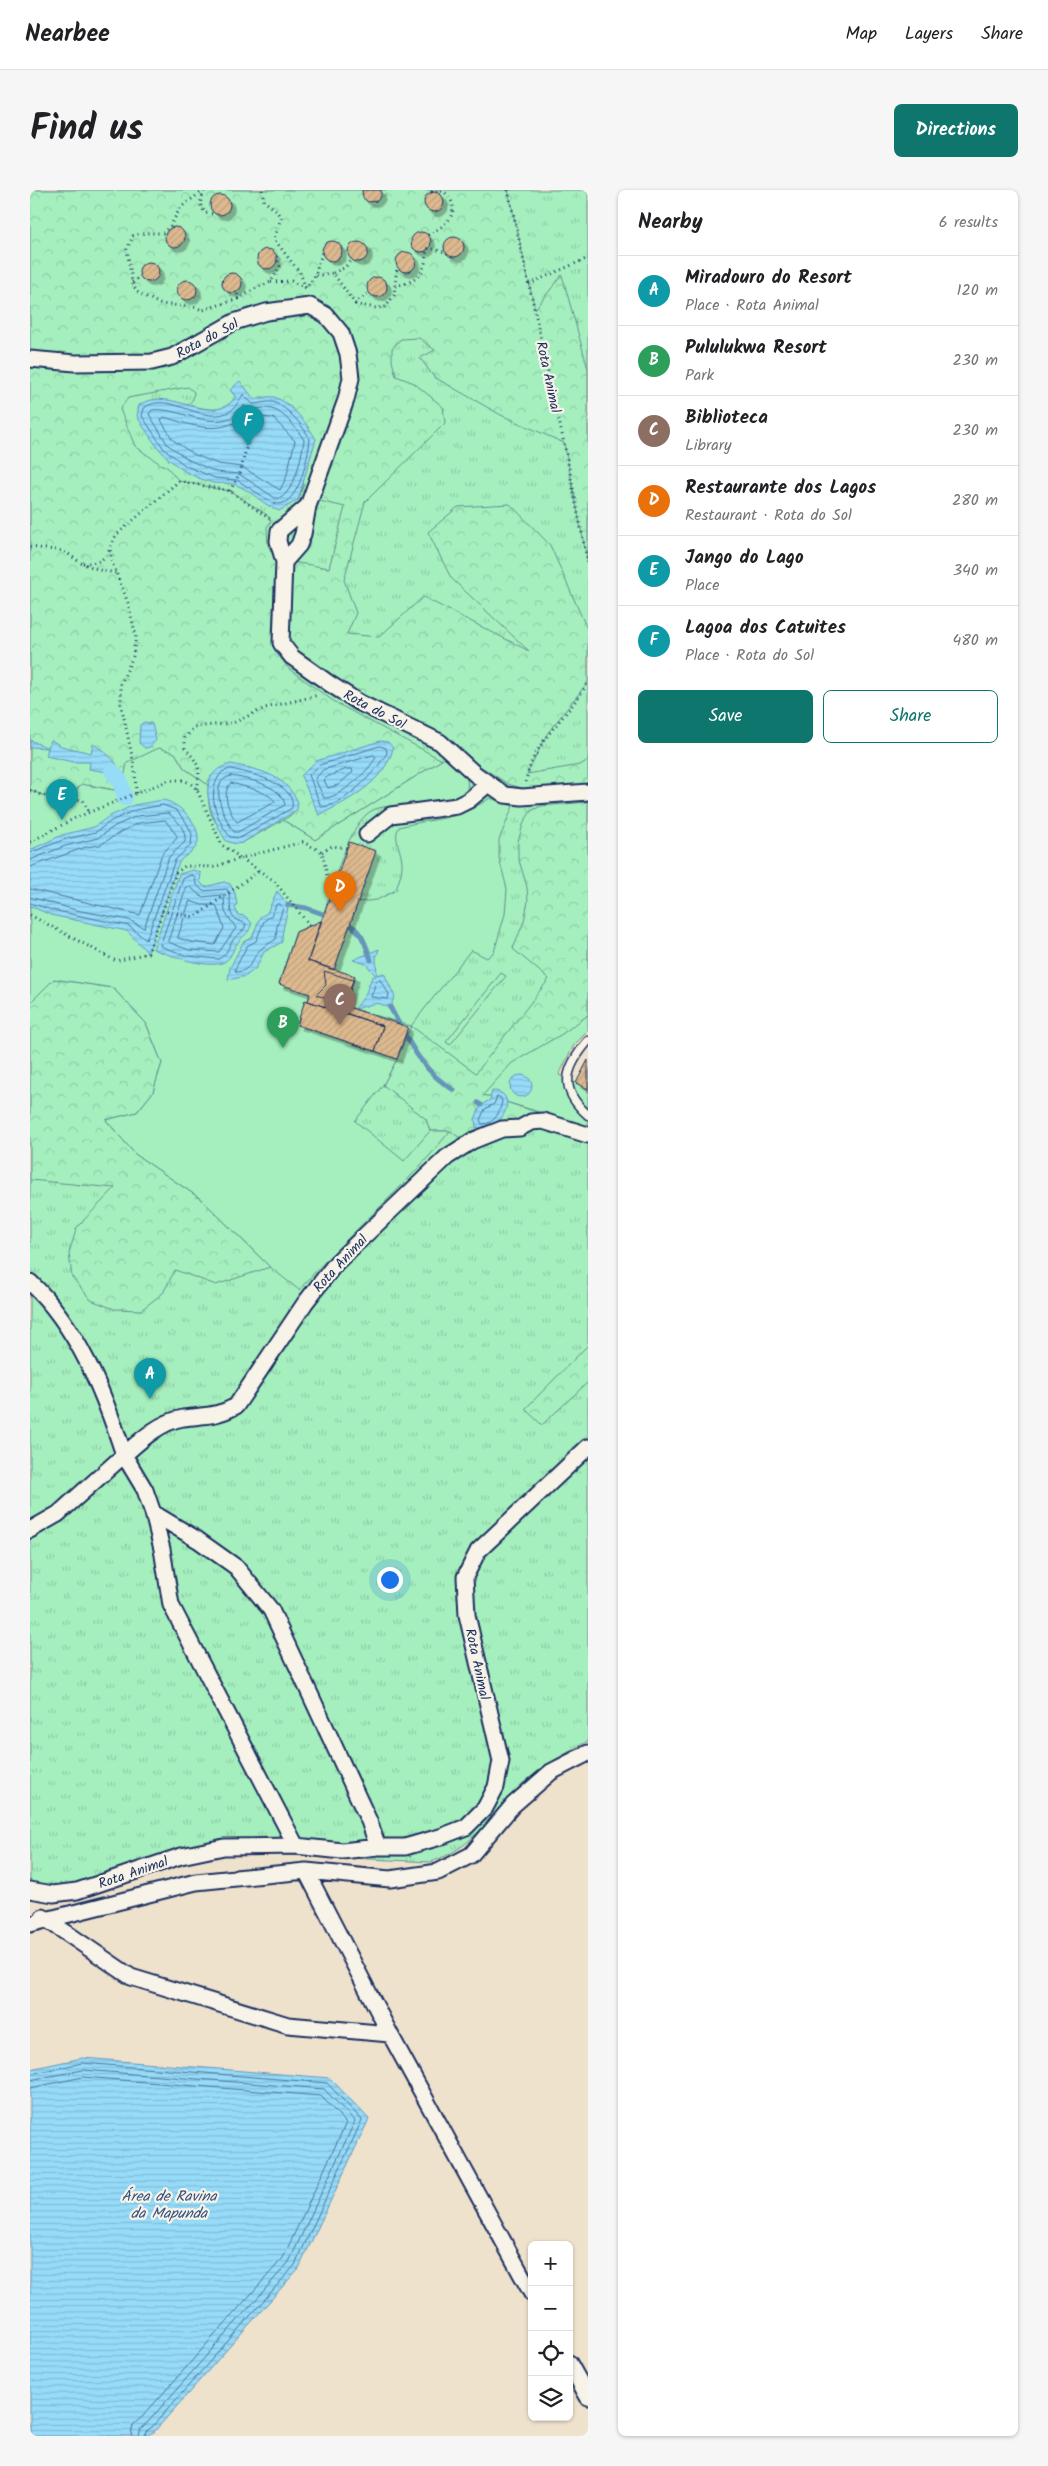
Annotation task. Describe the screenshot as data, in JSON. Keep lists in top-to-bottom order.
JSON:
{
  "streets": {
    "street": ["Rota do Sol", "Rota Animal"]
  },
  "water": ["Área de Ravina da Mapunda"],
  "page": {
    "header": "Nearbee",
    "nav": ["Map", "Layers", "Share"],
    "title": "Find us",
    "buttons": [
      "Directions",
      ["Save", "Share"]
    ],
    "heading": ["Nearby", "6 results"],
    "list": [
      {
        "mark": "A",
        "name": "Miradouro do Resort",
        "note": "Place · Rota Animal",
        "value": "120 m"
      },
      {
        "mark": "B",
        "name": "Pululukwa Resort",
        "note": "Park",
        "value": "230 m"
      },
      {
        "mark": "C",
        "name": "Biblioteca",
        "note": "Library",
        "value": "230 m"
      },
      {
        "mark": "D",
        "name": "Restaurante dos Lagos",
        "note": "Restaurant · Rota do Sol",
        "value": "280 m"
      },
      {
        "mark": "E",
        "name": "Jango do Lago",
        "note": "Place",
        "value": "340 m"
      },
      {
        "mark": "F",
        "name": "Lagoa dos Catuites",
        "note": "Place · Rota do Sol",
        "value": "480 m"
      }
    ],
    "pins": [
      "F",
      "E",
      "D",
      "C",
      "B",
      "A"
    ],
    "map_buttons": ["+", "−"]
  }
}
